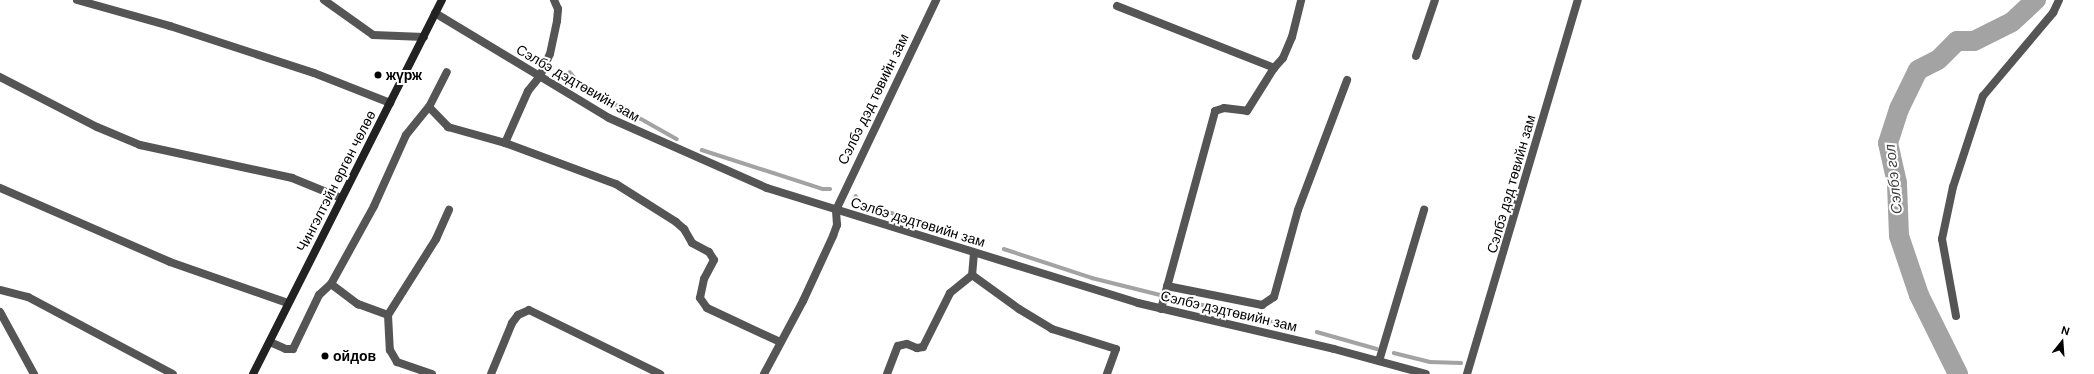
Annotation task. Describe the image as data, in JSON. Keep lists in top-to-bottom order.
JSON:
{
  "streets": {
    "main road": ["Чингэлтэйн өргөн чөлөө"],
    "street": ["Сэлбэ дэдтөвийн зам", "Сэлбэ дэд төвийн зам"]
  },
  "crossings": [
    ["Сэлбэ дэдтөвийн зам", "Сэлбэ дэд төвийн зам"],
    ["Сэлбэ дэдтөвийн зам", "Чингэлтэйн өргөн чөлөө"]
  ],
  "water": ["Сэлбэ гол"],
  "places": ["жүрж", "ойдов"],
  "north": "top"
}
